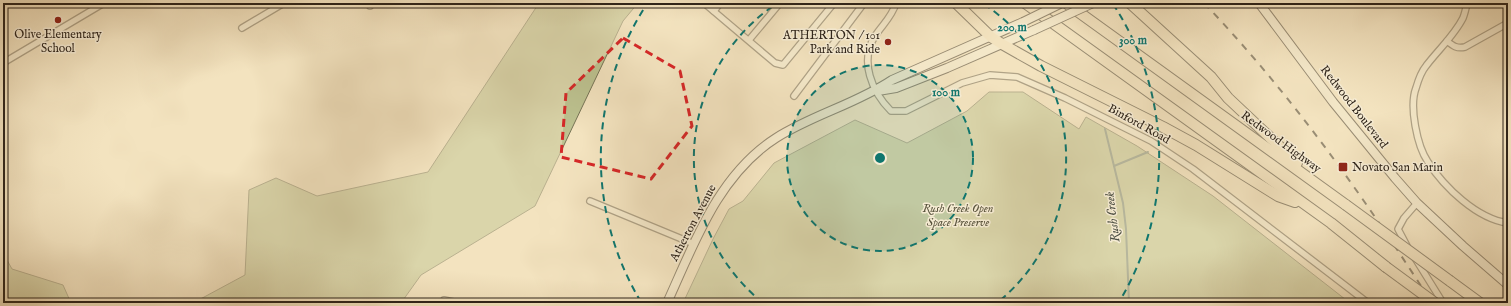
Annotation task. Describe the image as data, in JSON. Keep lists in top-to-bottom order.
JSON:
{
  "streets": {
    "highway": ["Redwood Highway"],
    "main road": ["Redwood Boulevard", "Atherton Avenue"],
    "street": ["Binford Road"]
  },
  "crossings": [
    ["Binford Road", "Atherton Avenue"]
  ],
  "water": ["Rush Creek"],
  "parks": ["Rush Creek Open Space Preserve"],
  "places": {
    "other": ["Olive Elementary School", "ATHERTON / 101 Park and Ride"],
    "transit": ["Novato San Marin"]
  },
  "rings": ["200 m", "300 m", "100 m"]
}
